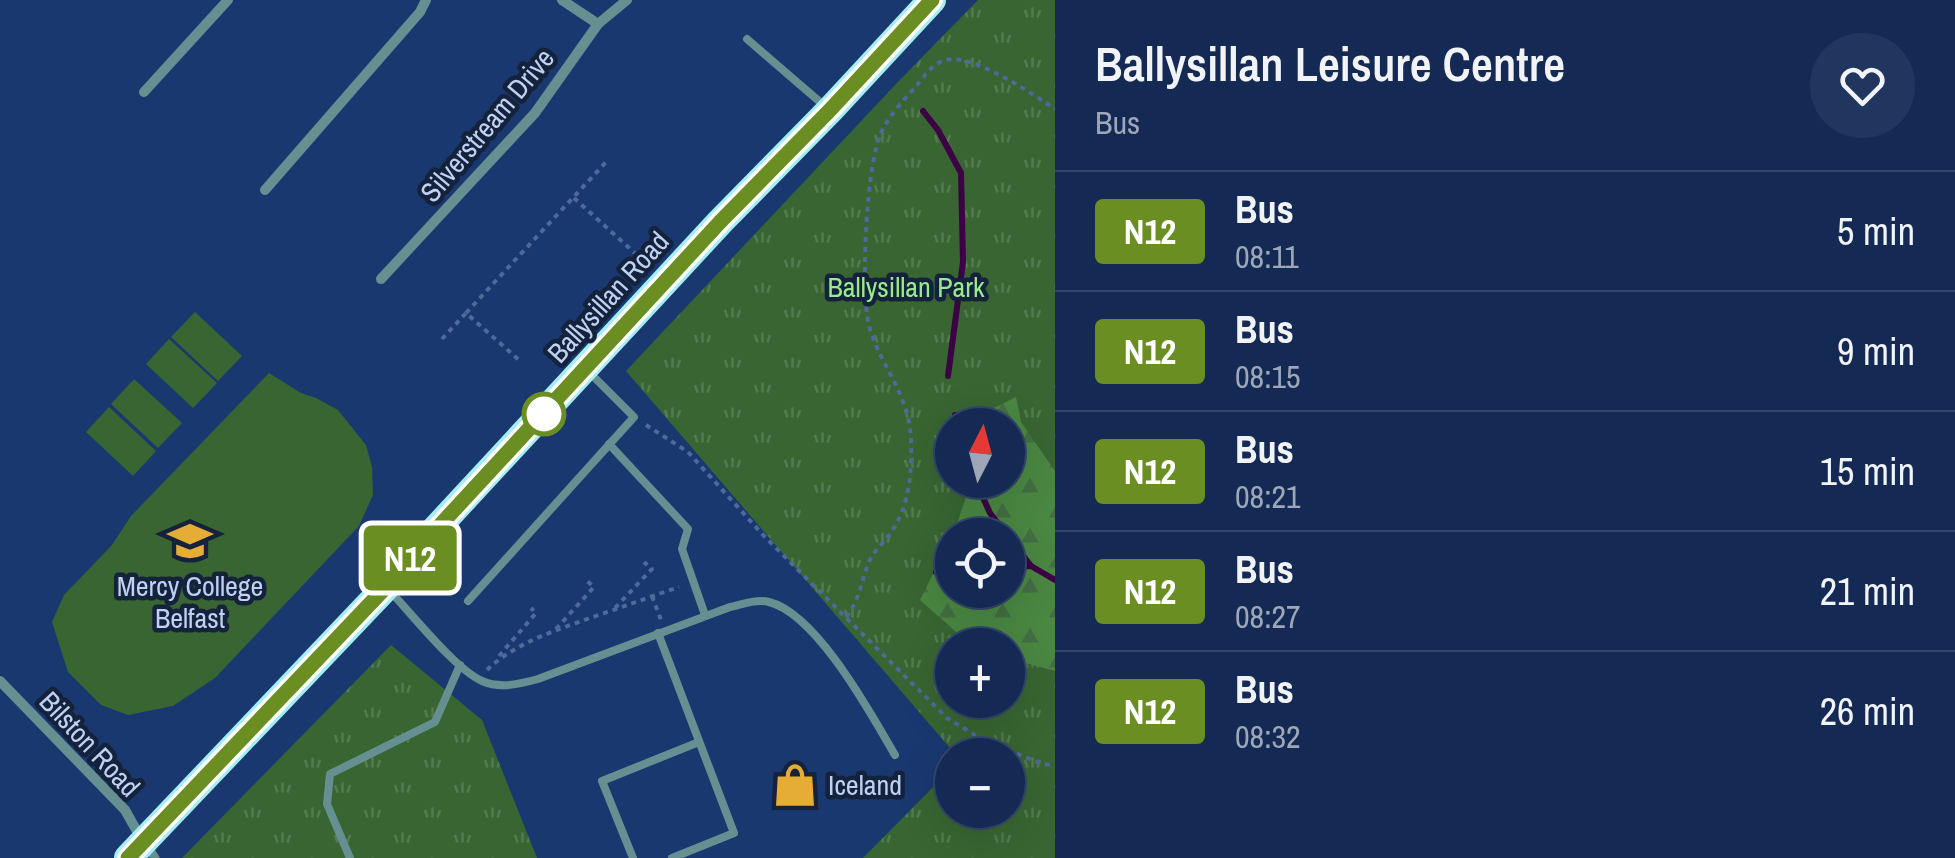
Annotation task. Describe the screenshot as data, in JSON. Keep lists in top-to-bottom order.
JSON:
{
  "streets": {
    "highway": ["Ballysillan Road"],
    "street": ["Silverstream Drive", "Bilston Road"]
  },
  "crossings": [
    ["Ballysillan Road", "Bilston Road"]
  ],
  "parks": ["Ballysillan Park"],
  "places": {
    "school or university": ["Mercy College Belfast"],
    "shop": ["Iceland"]
  },
  "lines": ["bus line N12"],
  "north": "top",
  "page": {
    "on_map": "N12",
    "heading": ["Ballysillan Leisure Centre", "Bus"],
    "list": [
      {
        "mark": "N12",
        "name": "Bus",
        "note": "08:11",
        "value": "5 min"
      },
      {
        "mark": "N12",
        "name": "Bus",
        "note": "08:15",
        "value": "9 min"
      },
      {
        "mark": "N12",
        "name": "Bus",
        "note": "08:21",
        "value": "15 min"
      },
      {
        "mark": "N12",
        "name": "Bus",
        "note": "08:27",
        "value": "21 min"
      },
      {
        "mark": "N12",
        "name": "Bus",
        "note": "08:32",
        "value": "26 min"
      }
    ],
    "map_buttons": ["+", "−"]
  }
}
